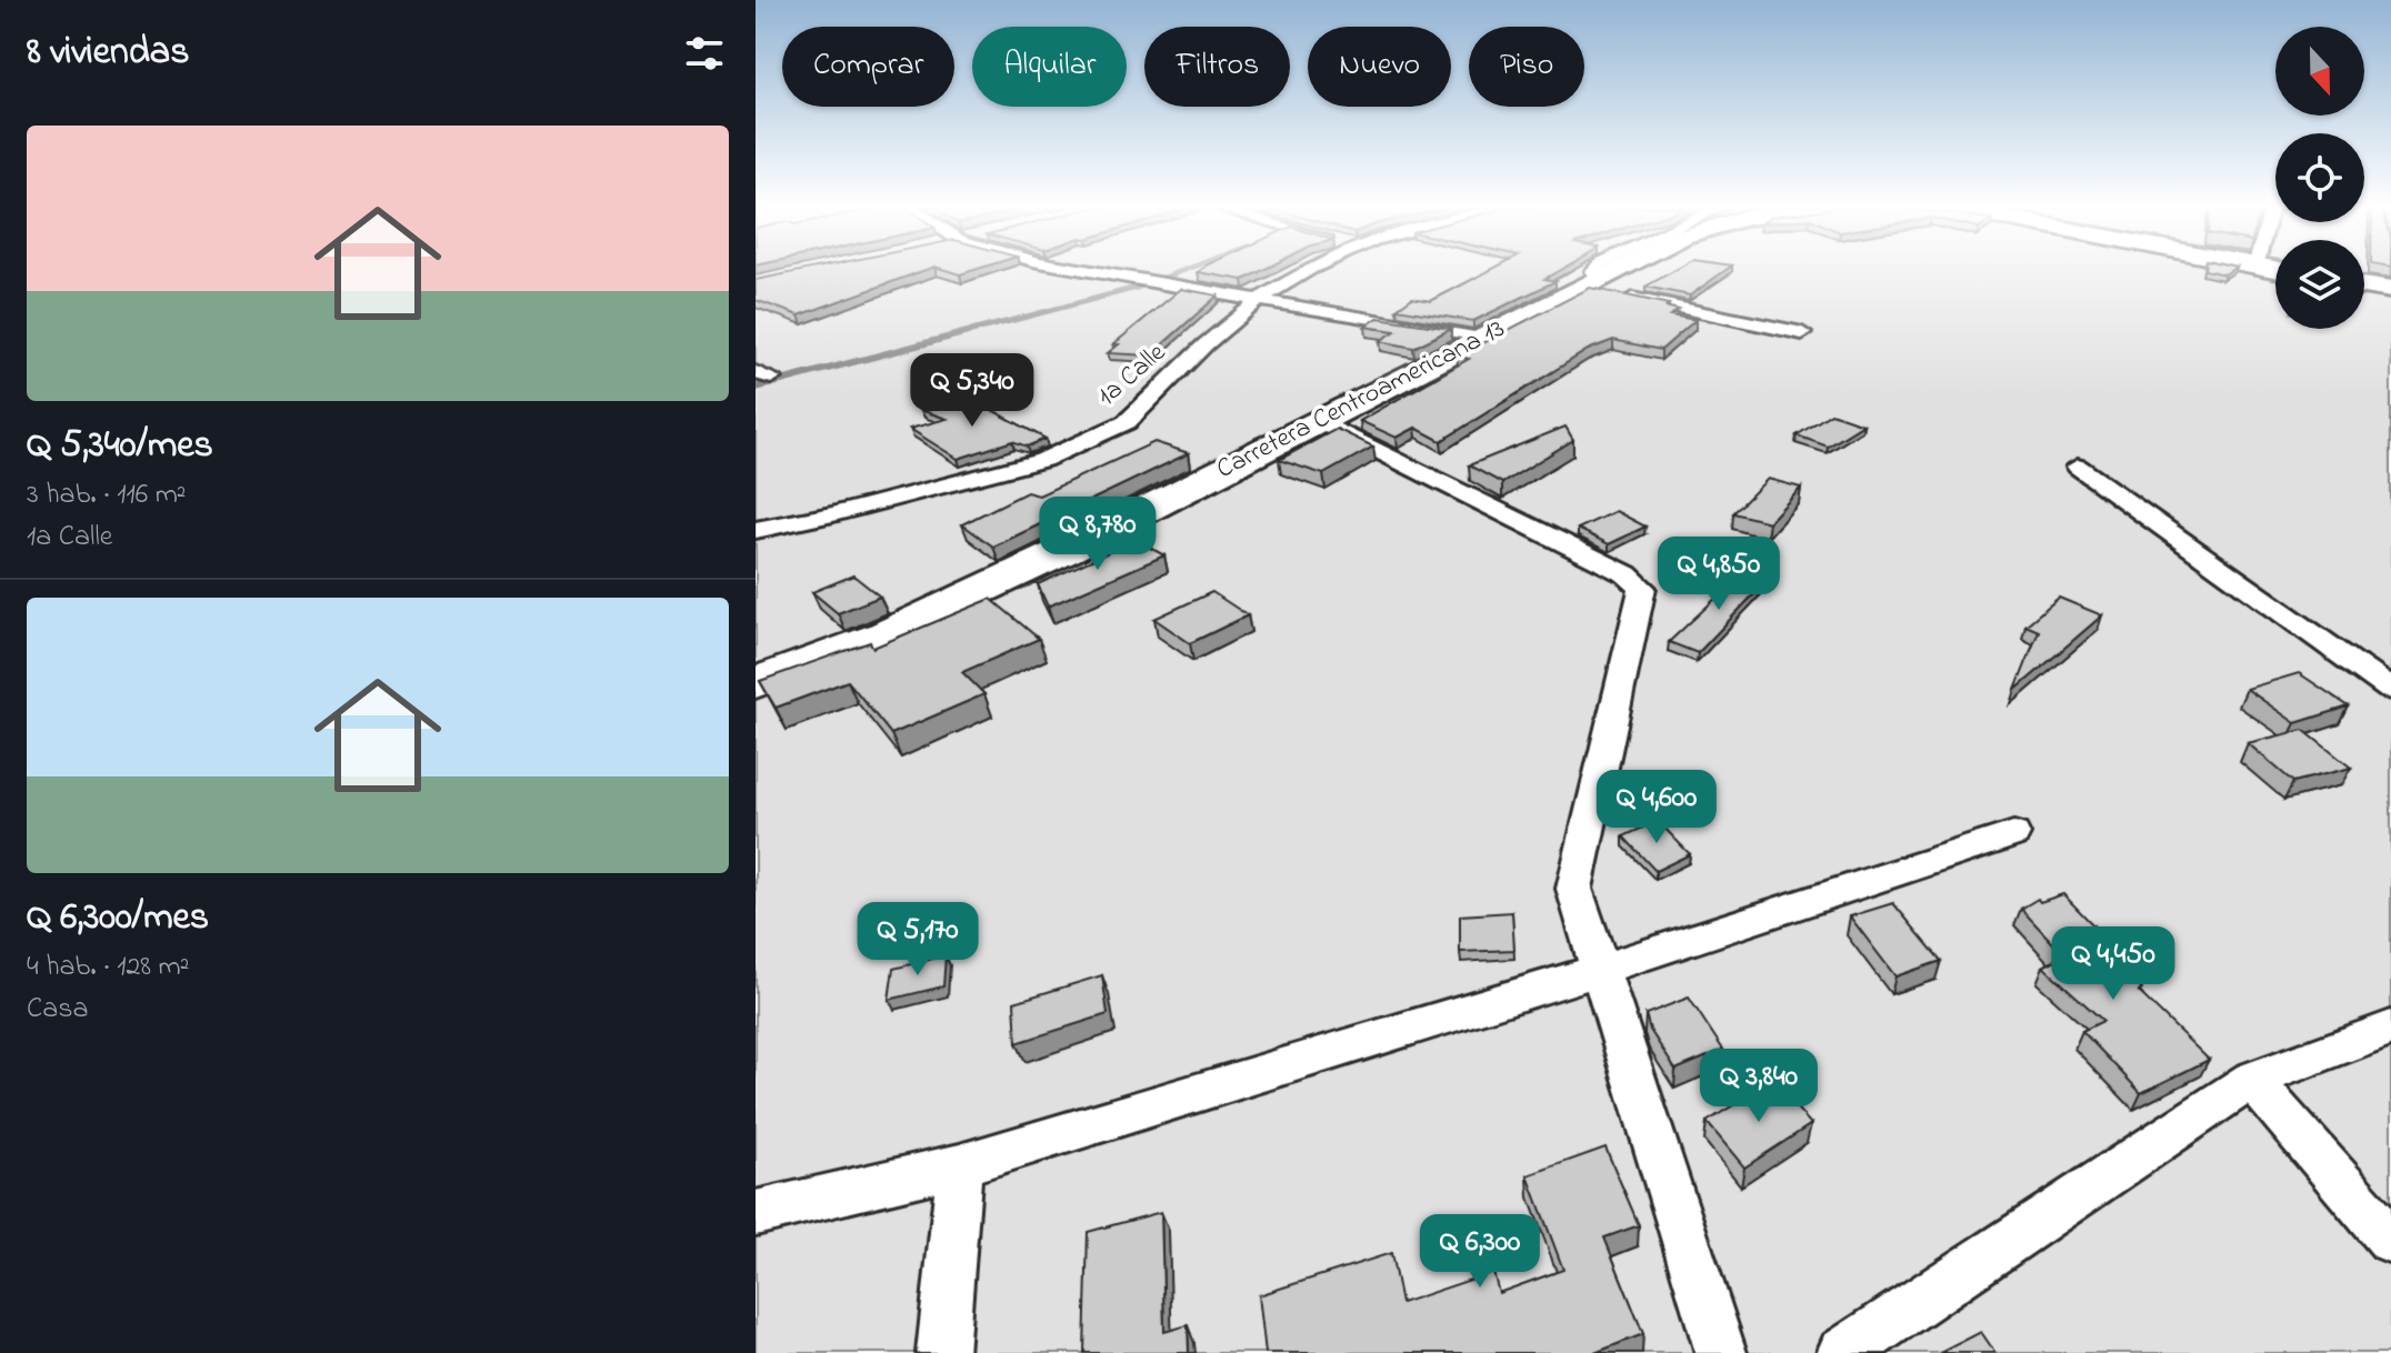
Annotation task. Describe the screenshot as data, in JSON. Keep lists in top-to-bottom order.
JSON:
{
  "streets": {
    "highway": ["Carretera Centroamericana 13"],
    "street": ["1a Calle"]
  },
  "north": "bottom",
  "page": {
    "heading": "8 viviendas",
    "chip": [
      "Comprar",
      "Alquilar",
      "Filtros",
      "Nuevo",
      "Piso"
    ],
    "list": [
      {
        "name": "Q 5,340/mes",
        "note": "3 hab. · 116 m² · 1a Calle"
      },
      {
        "name": "Q 6,300/mes",
        "note": "4 hab. · 128 m² · Casa"
      }
    ],
    "price": [
      "Q 5,340",
      "Q 8,780",
      "Q 4,850",
      "Q 4,600",
      "Q 5,170",
      "Q 4,450",
      "Q 3,840",
      "Q 6,300"
    ]
  }
}
